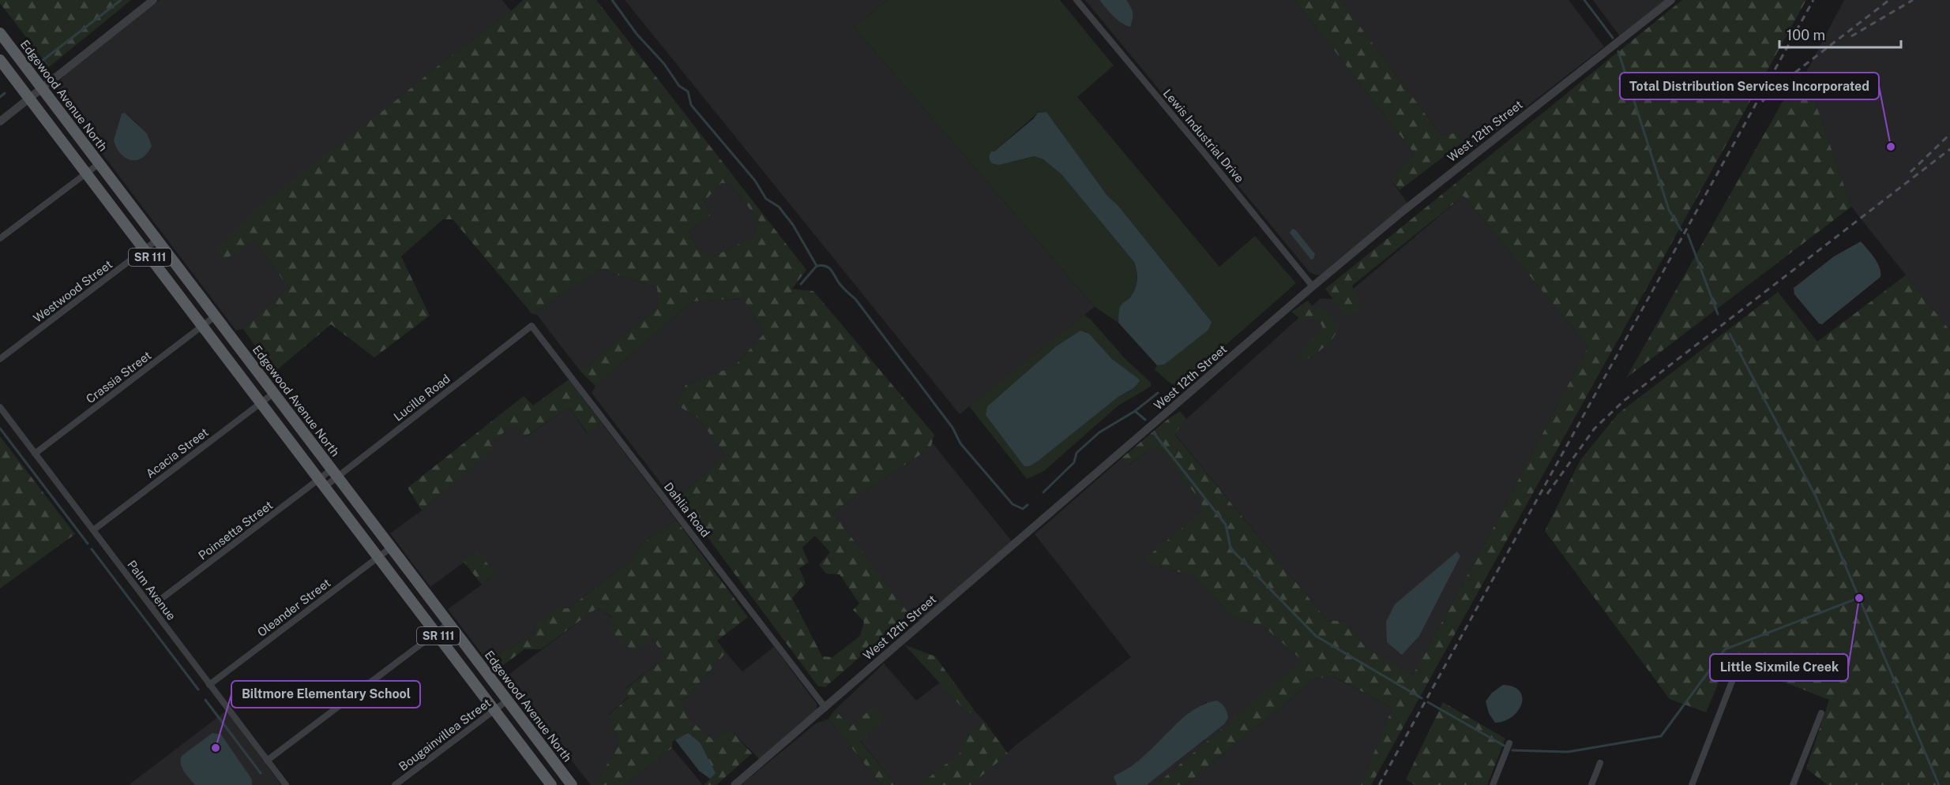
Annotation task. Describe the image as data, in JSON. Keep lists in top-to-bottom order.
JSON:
{
  "streets": {
    "main road": ["Edgewood Avenue North", "SR 111"],
    "street": [
      "West 12th Street",
      "Lewis Industrial Drive",
      "Westwood Street",
      "Crassia Street",
      "Lucille Road",
      "Acacia Street",
      "Dahlia Road",
      "Poinsetta Street",
      "Palm Avenue",
      "Oleander Street",
      "Bougainvillea Street"
    ]
  },
  "crossings": [
    ["Edgewood Avenue North", "Westwood Street"],
    ["Edgewood Avenue North", "Crassia Street"],
    ["Edgewood Avenue North", "Lucille Road"],
    ["Edgewood Avenue North", "Acacia Street"],
    ["Edgewood Avenue North", "Oleander Street"],
    ["Edgewood Avenue North", "Bougainvillea Street"],
    ["West 12th Street", "Lewis Industrial Drive"],
    ["West 12th Street", "Dahlia Road"],
    ["SR 111", "Westwood Street"],
    ["SR 111", "Crassia Street"],
    ["SR 111", "Lucille Road"],
    ["SR 111", "Acacia Street"],
    ["SR 111", "Poinsetta Street"],
    ["SR 111", "Oleander Street"],
    ["SR 111", "Bougainvillea Street"],
    ["Crassia Street", "Palm Avenue"],
    ["Lucille Road", "Dahlia Road"],
    ["Lucille Road", "Poinsetta Street"],
    ["Acacia Street", "Palm Avenue"],
    ["Poinsetta Street", "Palm Avenue"],
    ["Palm Avenue", "Oleander Street"]
  ],
  "places": ["Total Distribution Services Incorporated", "Little Sixmile Creek", "Biltmore Elementary School"],
  "scale_bar": "100 m"
}
